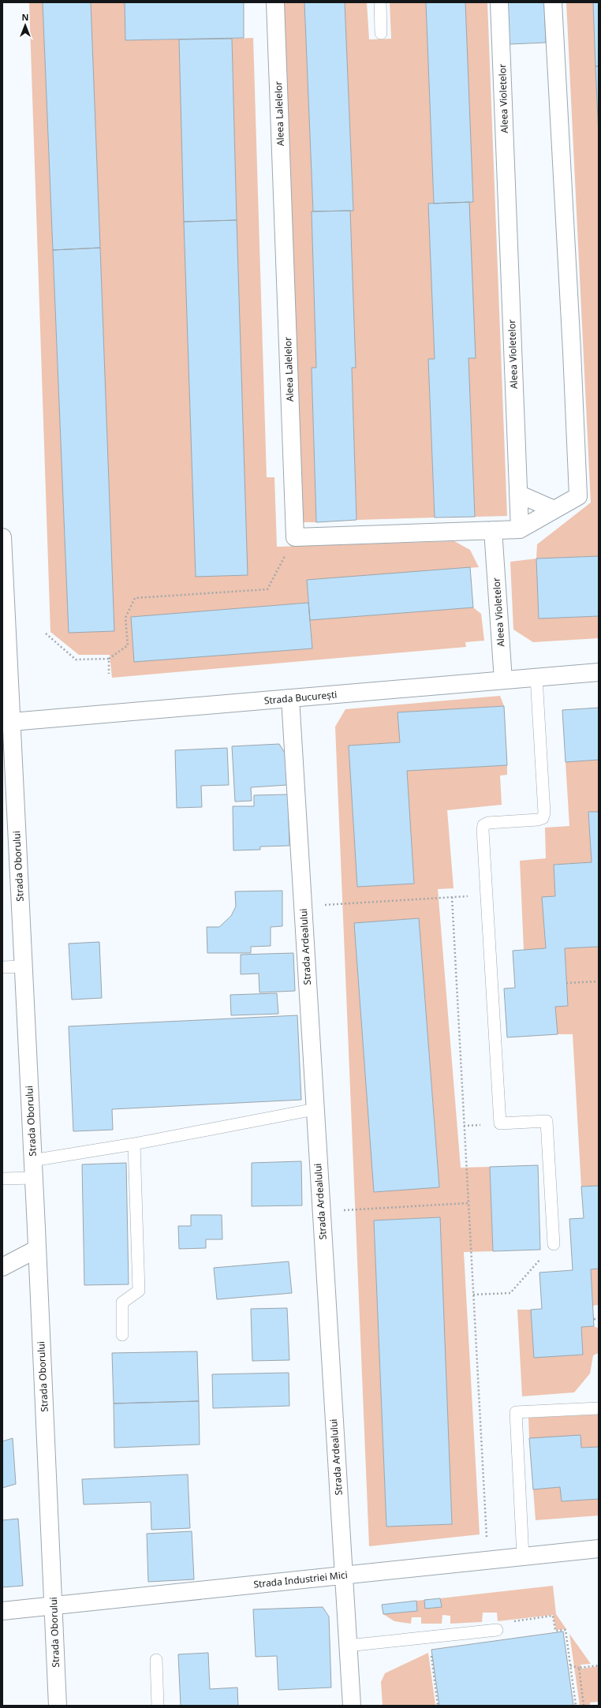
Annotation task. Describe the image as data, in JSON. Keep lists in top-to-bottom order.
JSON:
{
  "streets": {
    "street": [
      "Aleea Violetelor",
      "Aleea Lalelelor",
      "Strada București",
      "Strada Oborului",
      "Strada Ardealului",
      "Strada Industriei Mici"
    ]
  },
  "crossings": [
    ["Aleea Violetelor", "Strada București"],
    ["Strada București", "Strada Oborului"],
    ["Strada București", "Strada Ardealului"],
    ["Strada Oborului", "Strada Industriei Mici"],
    ["Strada Ardealului", "Strada Industriei Mici"]
  ],
  "north": "top"
}
